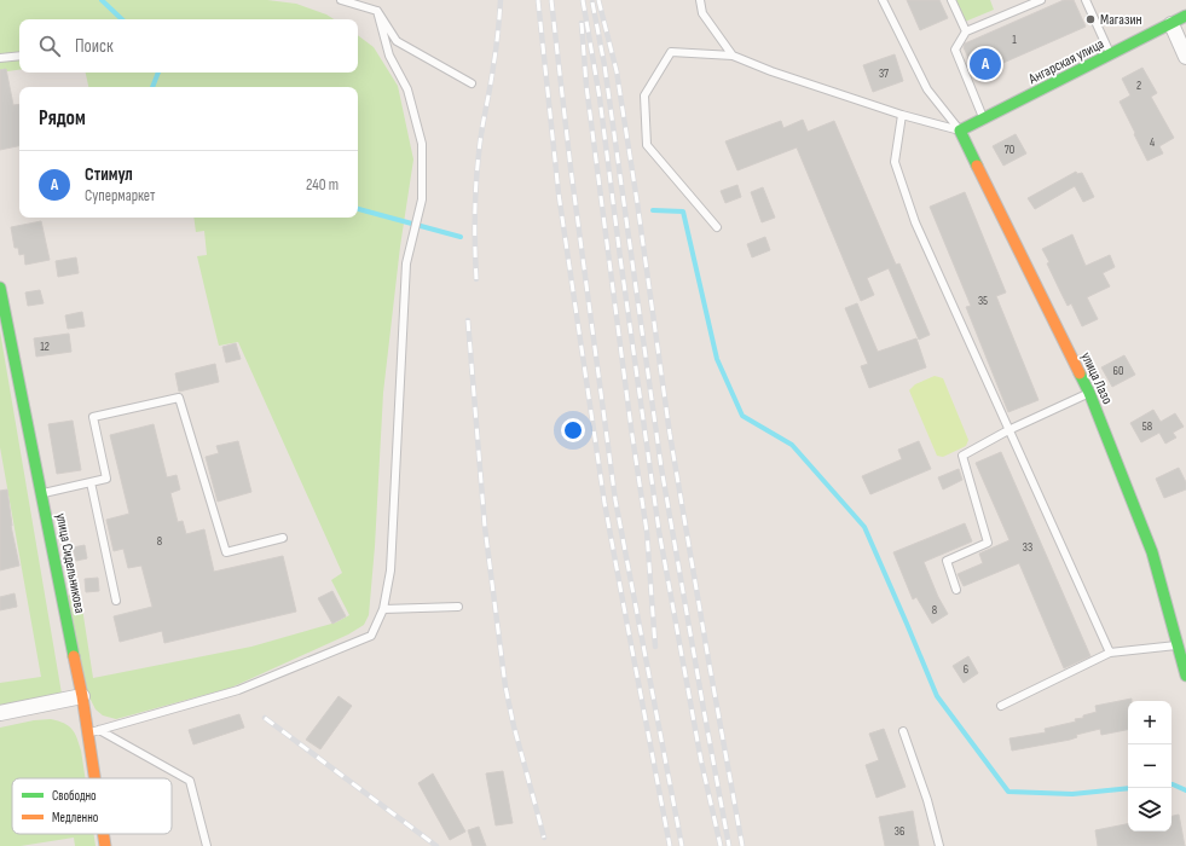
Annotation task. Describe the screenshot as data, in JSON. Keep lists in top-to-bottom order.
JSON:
{
  "streets": {
    "street": ["Ангарская улица", "улица Лазо", "улица Сидельникова"]
  },
  "places": ["Магазин"],
  "house_numbers": [
    "1",
    "37",
    "2",
    "4",
    "70",
    "35",
    "12",
    "60",
    "58",
    "8",
    "33",
    "8",
    "6",
    "36"
  ],
  "legend": ["Свободно", "Медленно"],
  "page": {
    "search": "Поиск",
    "pins": "A",
    "heading": "Рядом",
    "list": [
      {
        "mark": "A",
        "name": "Стимул",
        "note": "Супермаркет",
        "value": "240 m"
      }
    ],
    "map_buttons": ["+", "−"]
  }
}
